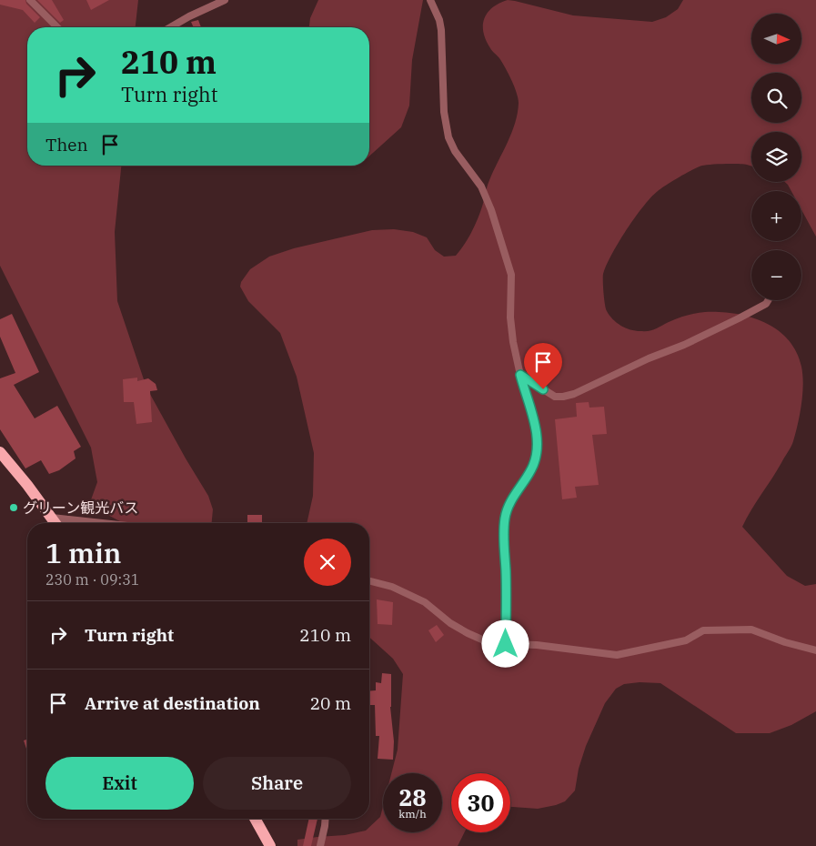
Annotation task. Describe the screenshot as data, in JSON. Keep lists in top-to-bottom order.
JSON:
{
  "places": ["グリーン観光バス"],
  "north": "right",
  "page": {
    "map_buttons": ["+", "−"],
    "turn": ["210 m", "Turn right"],
    "then": "Then",
    "heading": ["1 min", "230 m · 09:31"],
    "list": [
      {
        "name": "Turn right",
        "value": "210 m"
      },
      {
        "name": "Arrive at destination",
        "value": "20 m"
      }
    ],
    "buttons": ["Exit", "Share"],
    "speed": "28 km/h",
    "limit": "30"
  }
}
